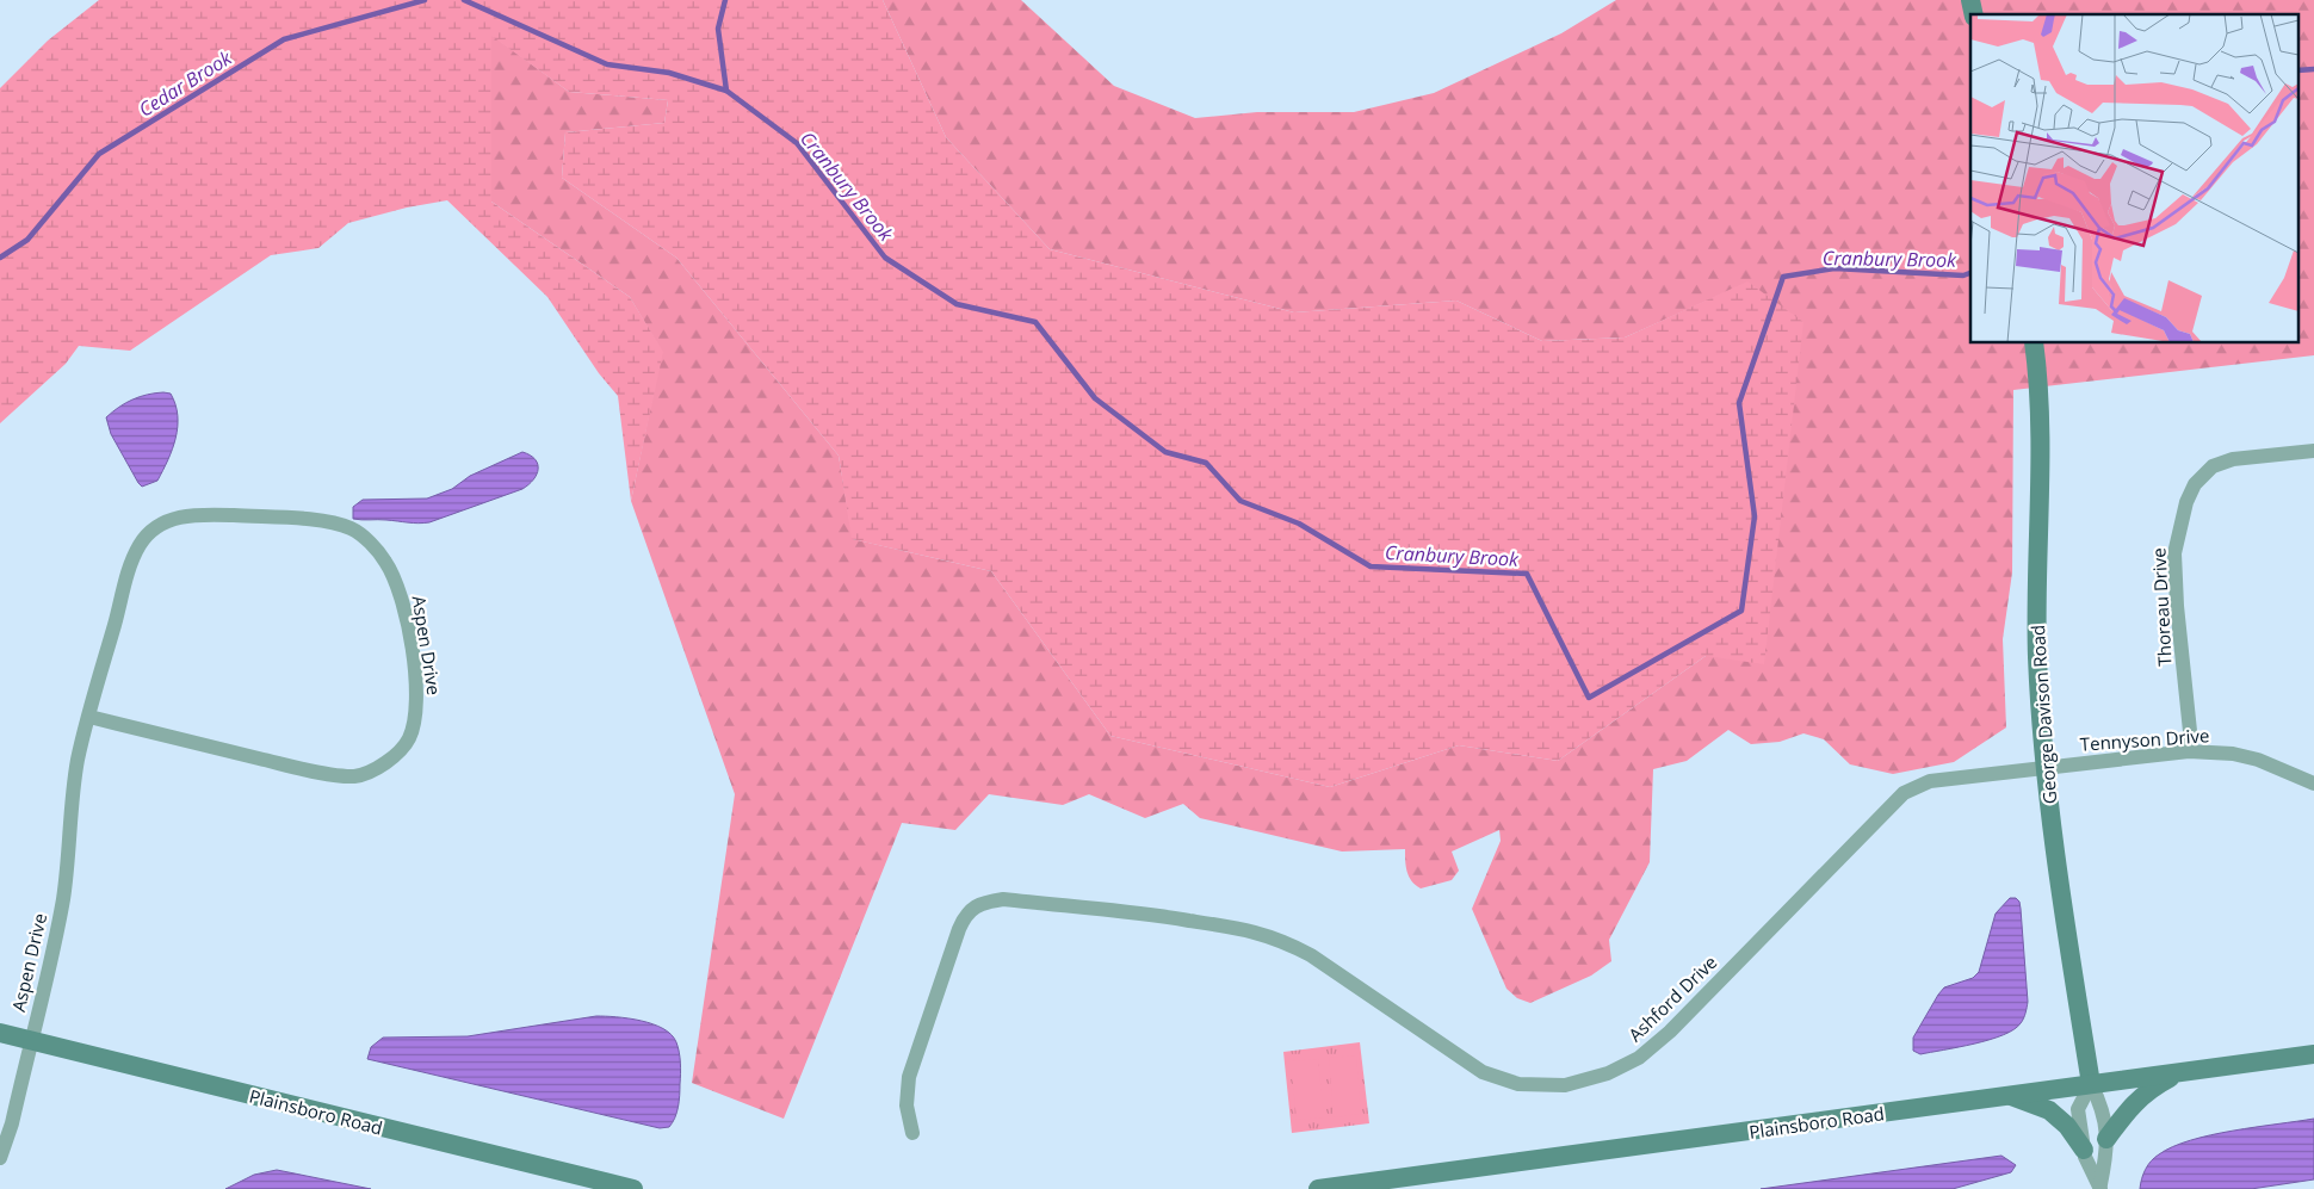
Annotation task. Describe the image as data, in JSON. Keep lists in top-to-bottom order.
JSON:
{
  "streets": {
    "street": [
      "Thoreau Drive",
      "Aspen Drive",
      "George Davison Road",
      "Tennyson Drive",
      "Ashford Drive",
      "Plainsboro Road"
    ]
  },
  "crossings": [
    ["Thoreau Drive", "Tennyson Drive"],
    ["Aspen Drive", "Plainsboro Road"],
    ["George Davison Road", "Tennyson Drive"],
    ["George Davison Road", "Ashford Drive"],
    ["George Davison Road", "Plainsboro Road"],
    ["Tennyson Drive", "Ashford Drive"]
  ],
  "water": ["Cedar Brook", "Cranbury Brook"]
}
